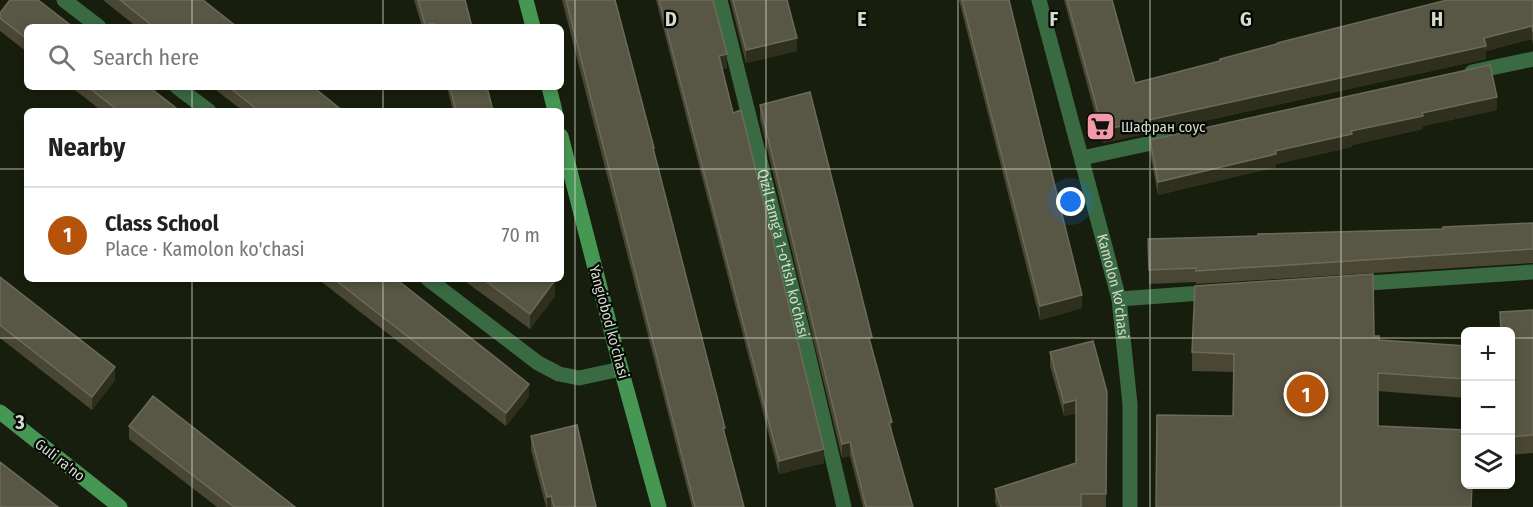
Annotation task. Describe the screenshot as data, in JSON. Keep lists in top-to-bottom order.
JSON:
{
  "streets": {
    "street": [
      "Qizil tamg'a 1-o'tish ko'chasi",
      "Kamolon ko'chasi",
      "Yangiobod ko'chasi",
      "Guli ra'no"
    ]
  },
  "places": {
    "supermarket": ["Шафран соус"]
  },
  "page": {
    "search": "Search here",
    "heading": "Nearby",
    "list": [
      {
        "mark": "1",
        "name": "Class School",
        "note": "Place · Kamolon ko'chasi",
        "value": "70 m"
      }
    ],
    "map_buttons": ["+", "−"],
    "pins": "1"
  },
  "grid": {
    "columns": [
      "D",
      "E",
      "F",
      "G",
      "H"
    ],
    "rows": ["3"]
  }
}
